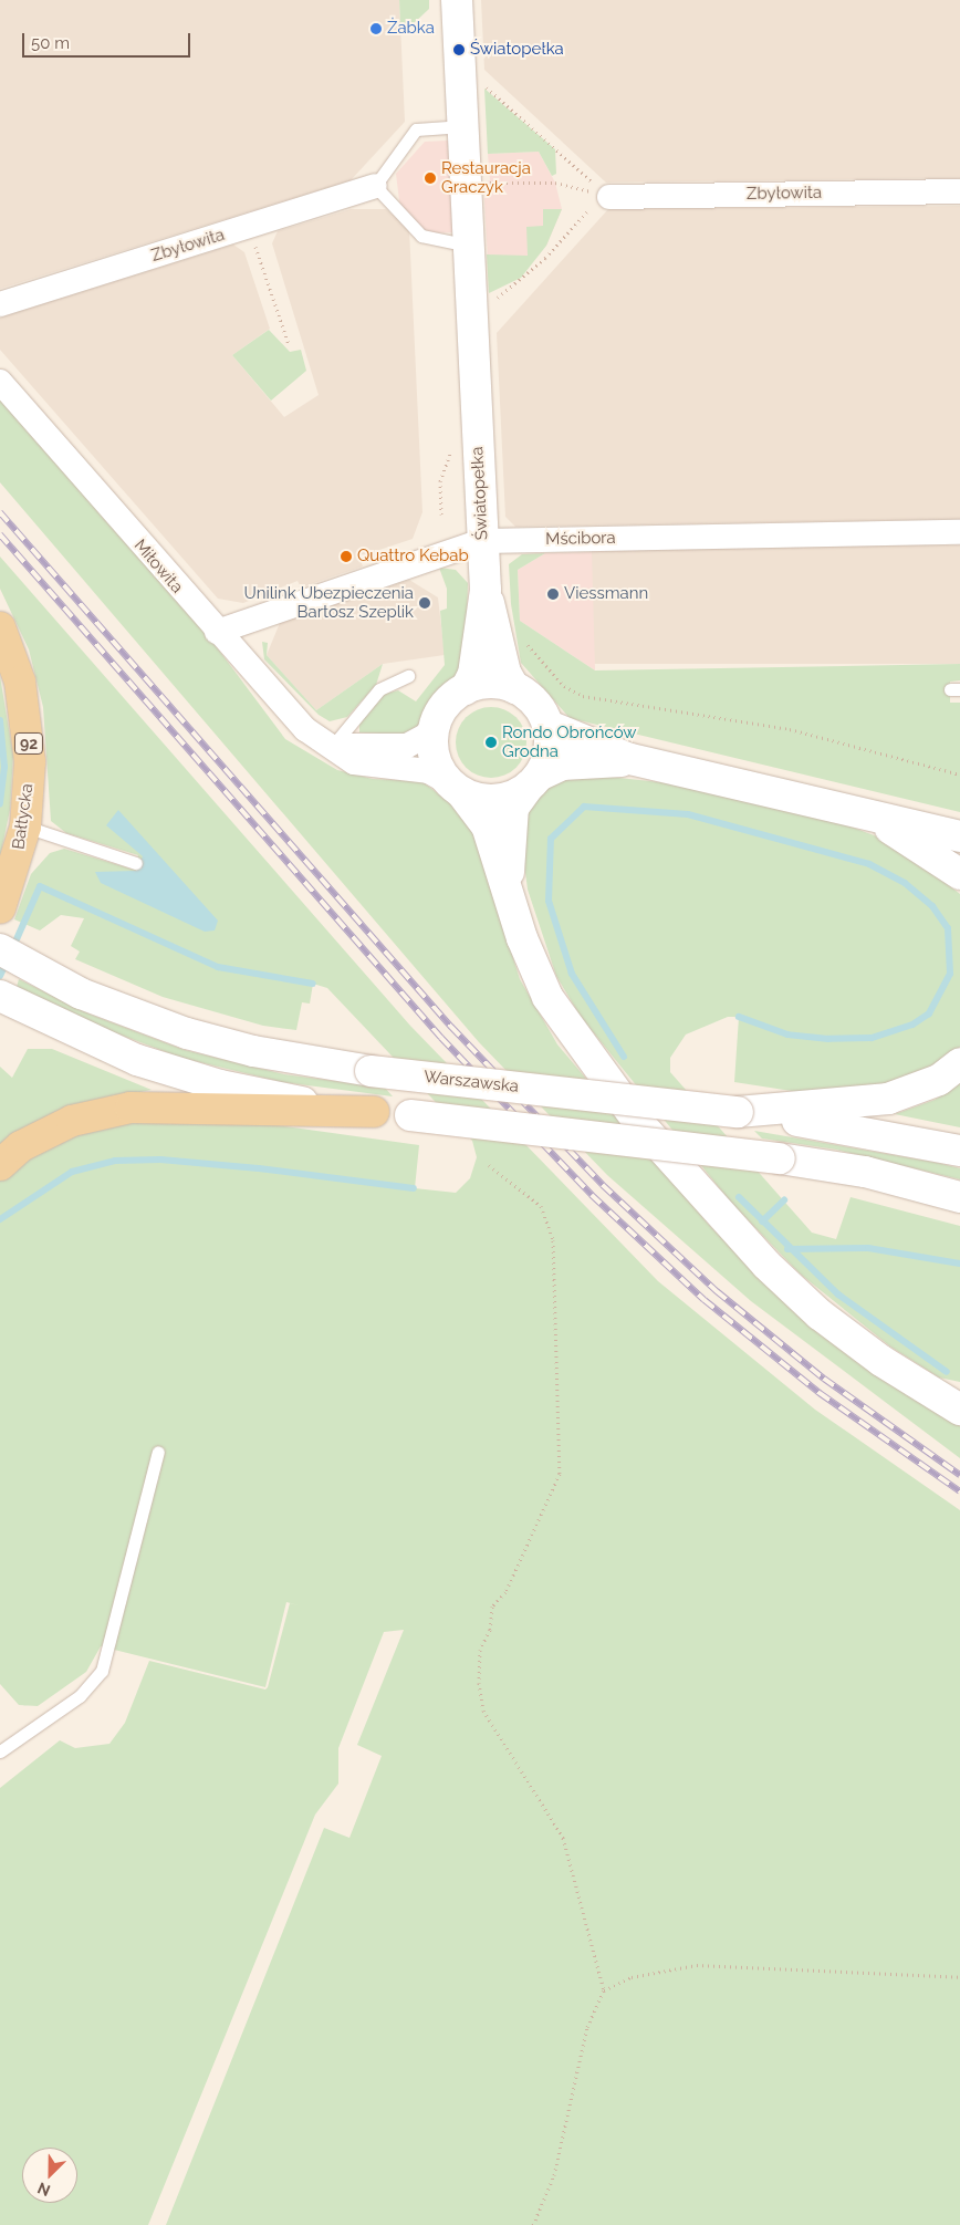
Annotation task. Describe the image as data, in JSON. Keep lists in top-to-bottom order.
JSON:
{
  "streets": {
    "main road": [
      "Światopełka",
      "92",
      "Bałtycka",
      "Warszawska"
    ],
    "street": ["Zbyłowita", "Mścibora", "Miłowita"]
  },
  "crossings": [
    ["Światopełka", "Mścibora"],
    ["Światopełka", "Miłowita"],
    ["Mścibora", "Miłowita"]
  ],
  "places": [
    "Żabka",
    "Światopełka",
    "Restauracja Graczyk",
    "Quattro Kebab",
    "Viessmann",
    "Unilink Ubezpieczenia Bartosz Szeplik",
    "Rondo Obrońców Grodna"
  ],
  "scale_bar": "50 m",
  "north": "bottom left"
}
